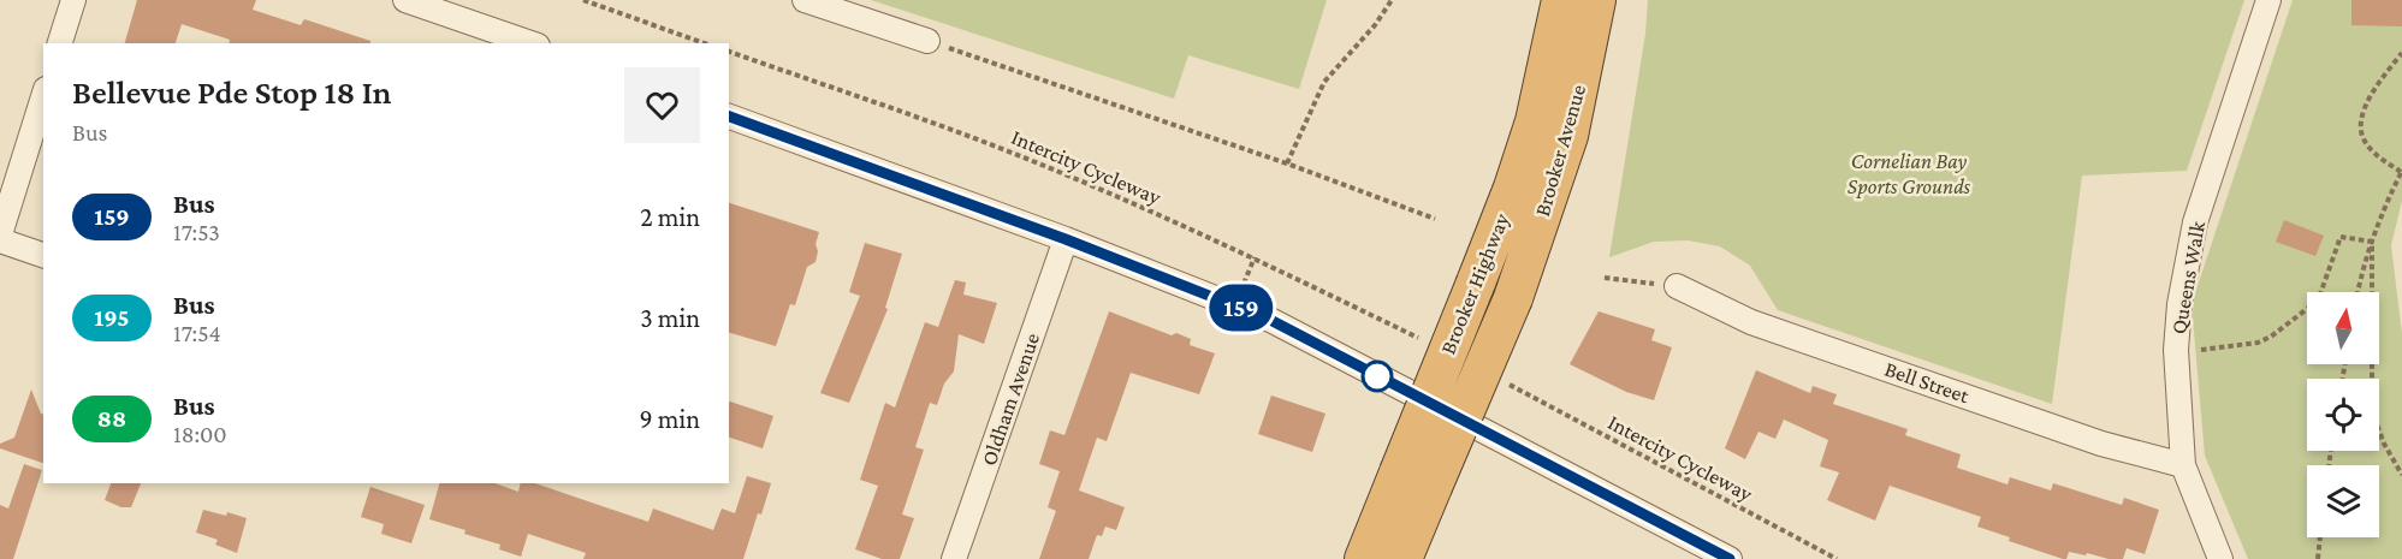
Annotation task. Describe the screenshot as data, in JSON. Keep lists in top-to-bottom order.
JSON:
{
  "streets": {
    "highway": ["Brooker Avenue", "Brooker Highway"],
    "street": ["Queens Walk", "Bell Street", "Oldham Avenue"],
    "path": ["Intercity Cycleway"]
  },
  "crossings": [
    ["Brooker Avenue", "Brooker Highway"],
    ["Queens Walk", "Bell Street"]
  ],
  "parks": ["Cornelian Bay Sports Grounds"],
  "lines": ["bus line 159"],
  "north": "top",
  "page": {
    "on_map": "159",
    "heading": ["Bellevue Pde Stop 18 In", "Bus"],
    "list": [
      {
        "mark": "159",
        "name": "Bus",
        "note": "17:53",
        "value": "2 min"
      },
      {
        "mark": "195",
        "name": "Bus",
        "note": "17:54",
        "value": "3 min"
      },
      {
        "mark": "88",
        "name": "Bus",
        "note": "18:00",
        "value": "9 min"
      }
    ]
  }
}
